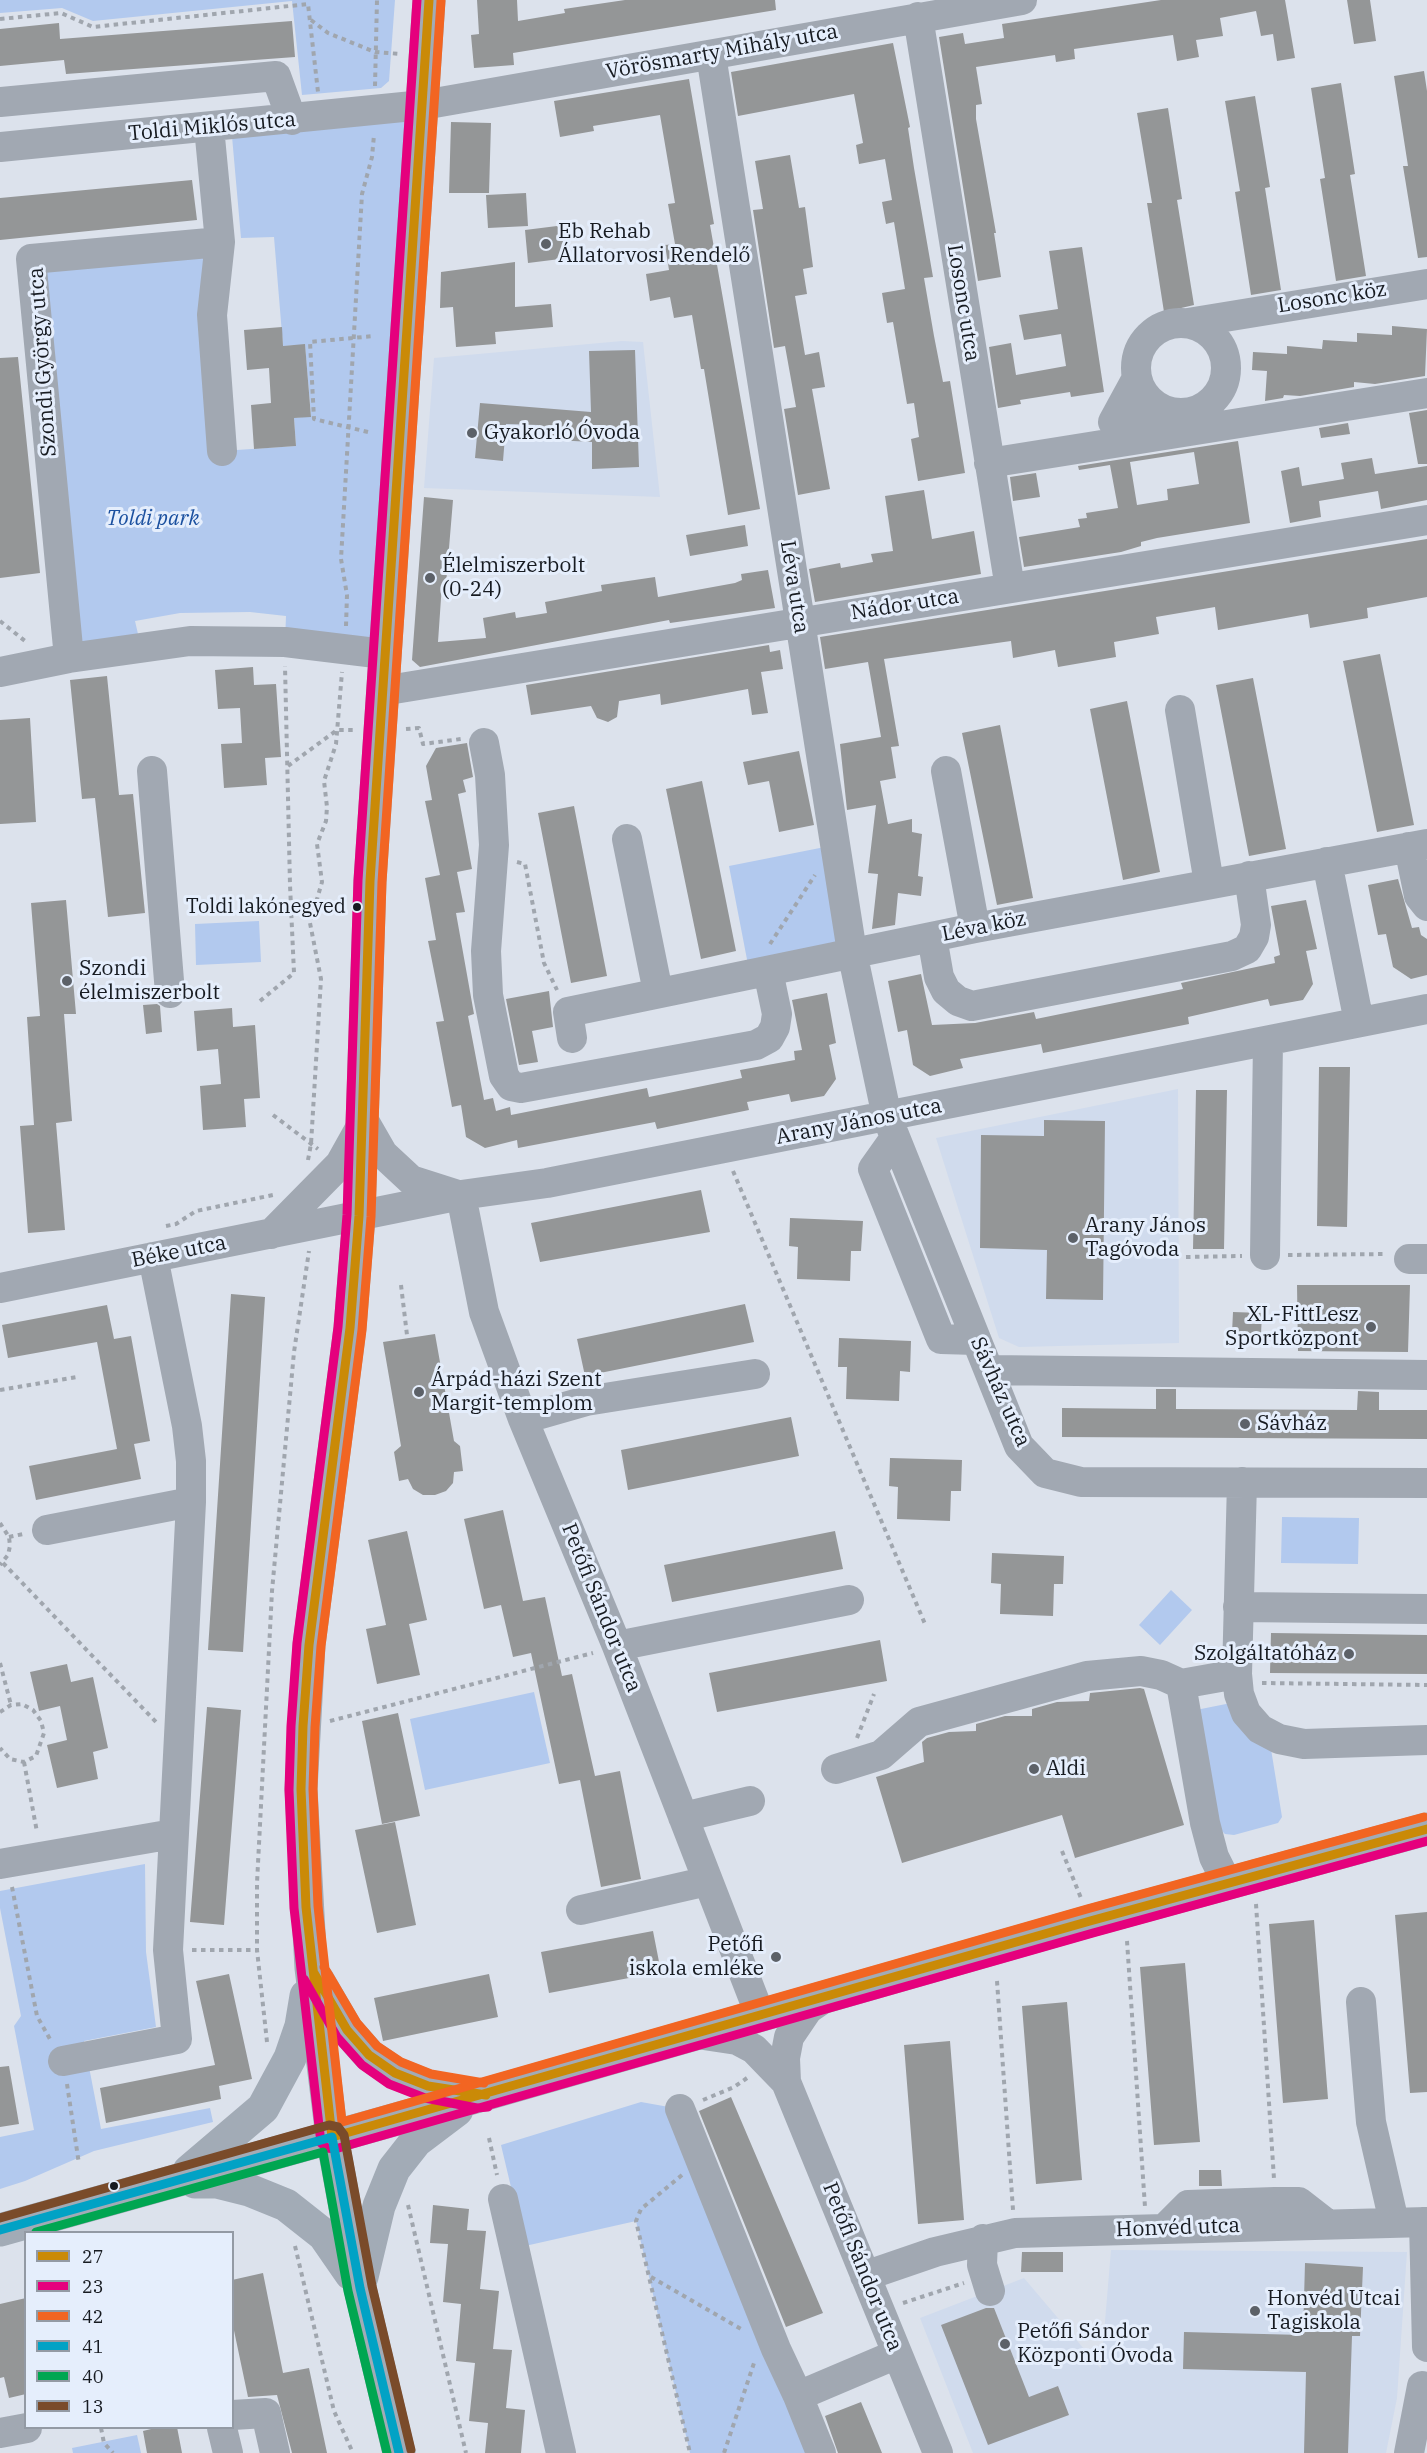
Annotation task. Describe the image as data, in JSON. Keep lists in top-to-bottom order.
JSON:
{
  "streets": {
    "street": [
      "Vörösmarty Mihály utca",
      "Toldi Miklós utca",
      "Losonc köz",
      "Losonc utca",
      "Szondi György utca",
      "Léva utca",
      "Nádor utca",
      "Léva köz",
      "Arany János utca",
      "Béke utca",
      "Sávház utca",
      "Petőfi Sándor utca",
      "Honvéd utca"
    ]
  },
  "crossings": [
    ["Vörösmarty Mihály utca", "Toldi Miklós utca"],
    ["Vörösmarty Mihály utca", "Losonc utca"],
    ["Vörösmarty Mihály utca", "Léva utca"],
    ["Losonc utca", "Nádor utca"],
    ["Léva utca", "Nádor utca"],
    ["Léva utca", "Léva köz"],
    ["Léva utca", "Arany János utca"],
    ["Léva utca", "Sávház utca"],
    ["Arany János utca", "Béke utca"],
    ["Arany János utca", "Sávház utca"],
    ["Arany János utca", "Petőfi Sándor utca"],
    ["Petőfi Sándor utca", "Honvéd utca"]
  ],
  "parks": ["Toldi park"],
  "places": [
    "Eb Rehab Állatorvosi Rendelő",
    "Gyakorló Óvoda",
    "Élelmiszerbolt (0-24)",
    "Toldi lakónegyed",
    "Szondi élelmiszerbolt",
    "Arany János Tagóvoda",
    "XL-FittLesz Sportközpont",
    "Árpád-házi Szent Margit-templom",
    "Sávház",
    "Szolgáltatóház",
    "Aldi",
    "Petőfi iskola emléke",
    "Honvéd Utcai Tagiskola",
    "Petőfi Sándor Központi Óvoda"
  ],
  "lines": [
    "transit line 27",
    "transit line 23",
    "transit line 42",
    "transit line 13",
    "transit line 41",
    "transit line 40"
  ],
  "legend": [
    "27",
    "23",
    "42",
    "41",
    "40",
    "13"
  ]
}
